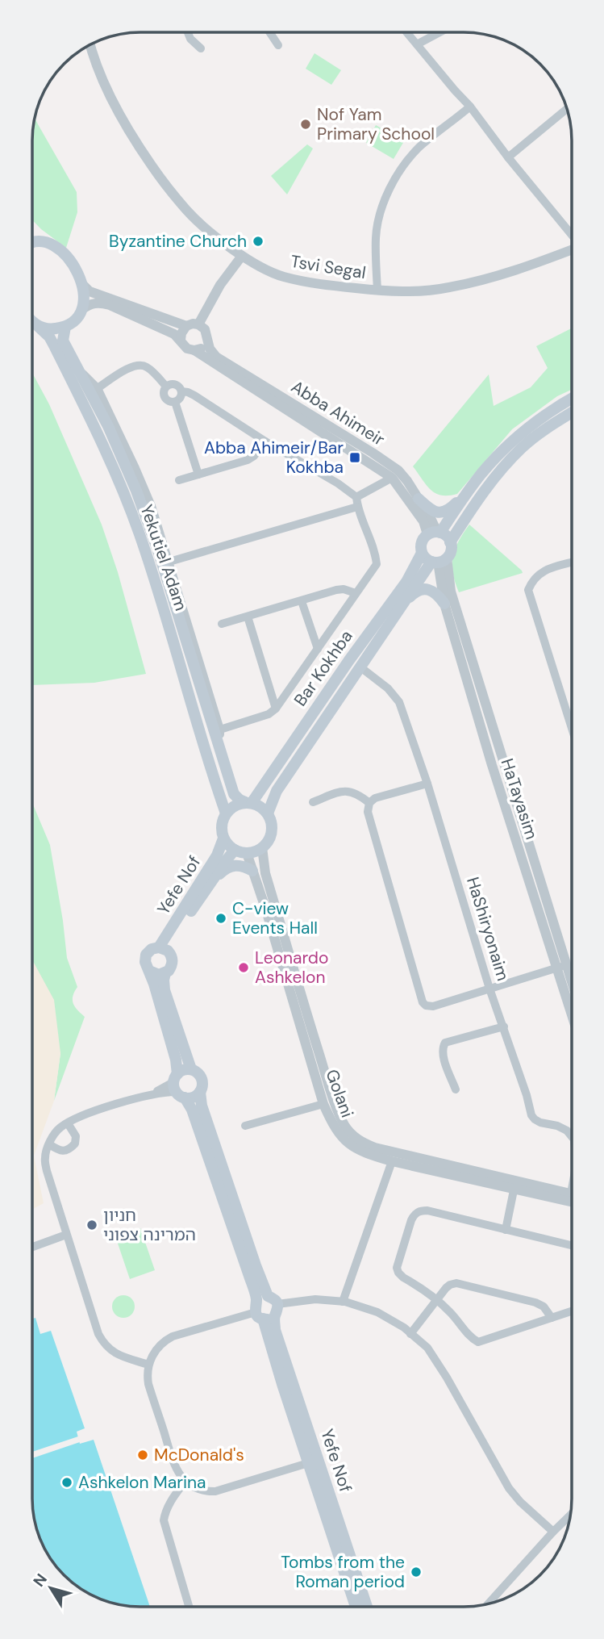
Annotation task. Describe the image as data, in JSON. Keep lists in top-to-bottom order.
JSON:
{
  "streets": {
    "main road": ["Yekutiel Adam", "Bar Kokhba", "Yefe Nof"],
    "street": [
      "Tsvi Segal",
      "Abba Ahimeir",
      "HaTayasim",
      "HaShiryonaim",
      "Golani"
    ]
  },
  "crossings": [
    ["Abba Ahimeir", "Bar Kokhba"],
    ["Abba Ahimeir", "HaTayasim"],
    ["Yekutiel Adam", "Bar Kokhba"],
    ["Yekutiel Adam", "Yefe Nof"],
    ["Yekutiel Adam", "Golani"],
    ["Bar Kokhba", "HaTayasim"],
    ["Bar Kokhba", "Yefe Nof"],
    ["Bar Kokhba", "HaShiryonaim"],
    ["Bar Kokhba", "Golani"],
    ["Yefe Nof", "Golani"]
  ],
  "places": {
    "other": [
      "Nof Yam Primary School",
      "Byzantine Church",
      "C-view Events Hall",
      "Leonardo Ashkelon",
      "חניון המרינה צפוני",
      "McDonald's",
      "Ashkelon Marina",
      "Tombs from the Roman period"
    ],
    "transit": ["Abba Ahimeir/Bar Kokhba"]
  },
  "north": "top left"
}
